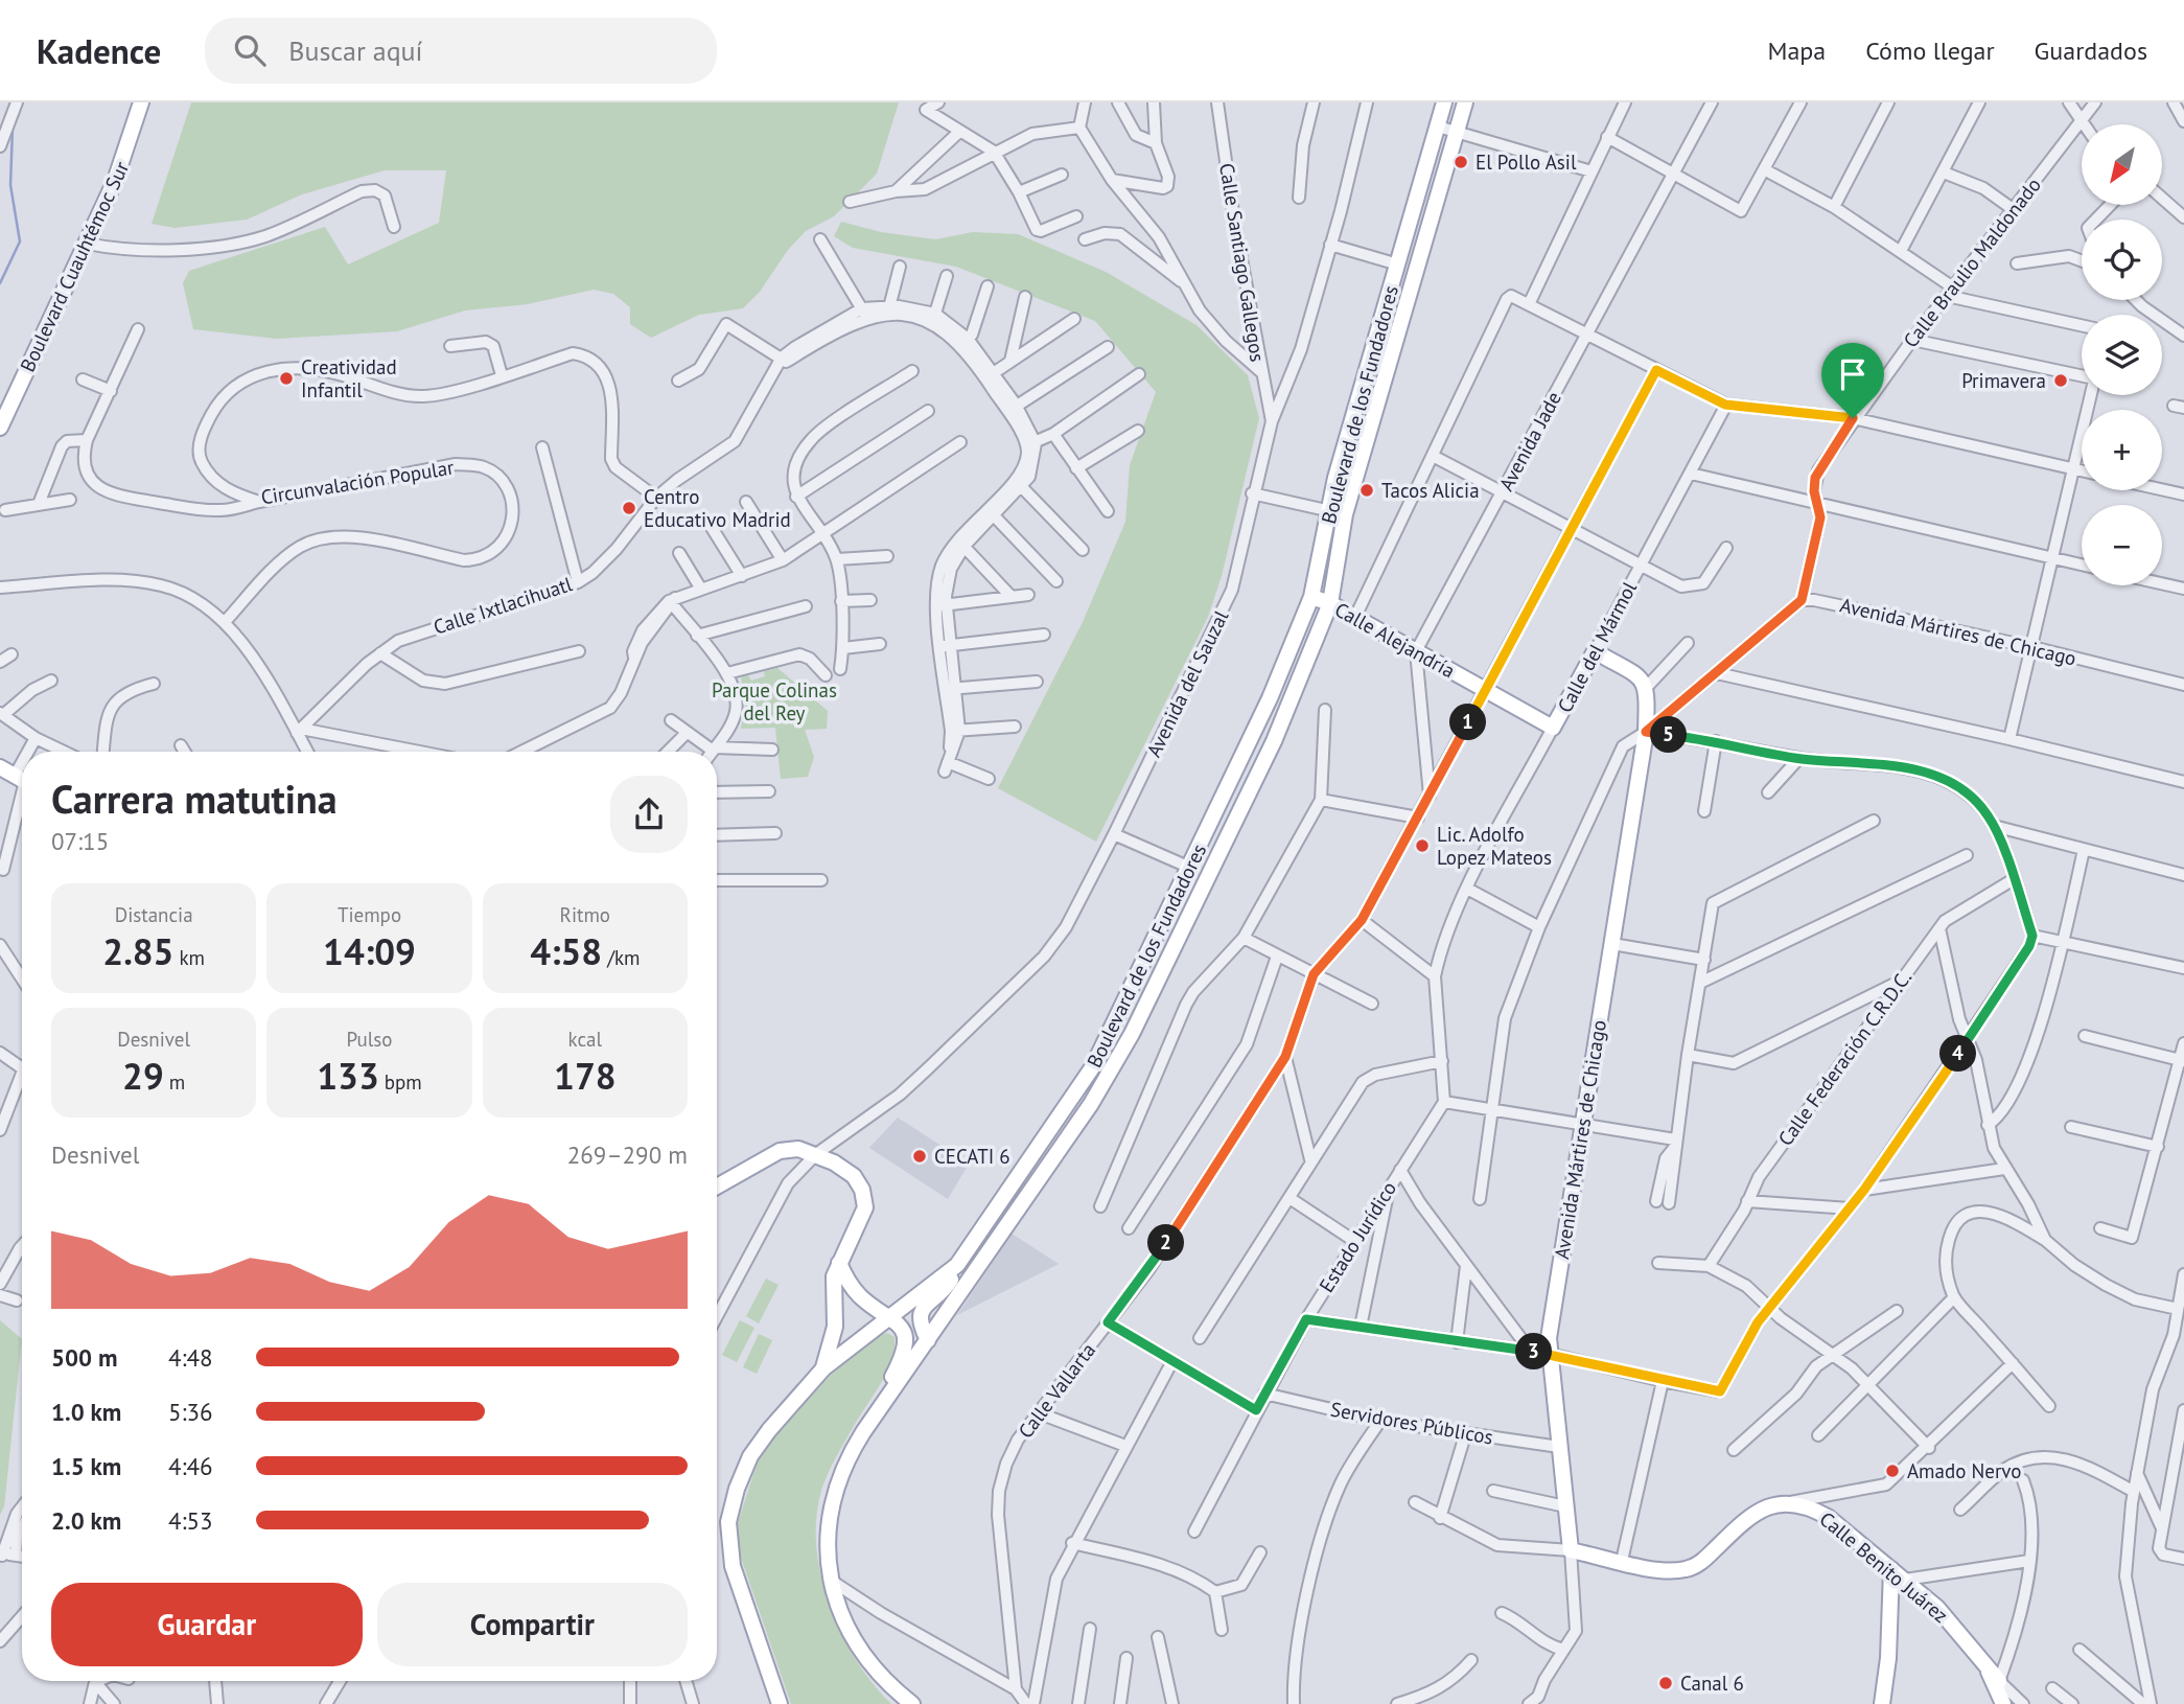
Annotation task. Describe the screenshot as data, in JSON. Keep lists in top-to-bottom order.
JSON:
{
  "streets": {
    "main road": [
      "Boulevard Cuauhtémoc Sur",
      "Boulevard de los Fundadores",
      "Avenida Mártires de Chicago",
      "Calle Alejandría",
      "Calle del Mármol",
      "Calle Benito Juárez"
    ],
    "street": [
      "Calle Santiago Gallegos",
      "Calle Braulio Maldonado",
      "Avenida Jade",
      "Circunvalación Popular",
      "Calle Ixtlacihuatl",
      "Avenida del Sauzal",
      "Calle Federación C.R.D.C.",
      "Estado Jurídico",
      "Calle Vallarta",
      "Servidores Públicos"
    ]
  },
  "crossings": [
    ["Calle Santiago Gallegos", "Avenida del Sauzal"],
    ["Calle Braulio Maldonado", "Avenida Mártires de Chicago"],
    ["Boulevard de los Fundadores", "Calle Alejandría"],
    ["Avenida Jade", "Calle Alejandría"],
    ["Circunvalación Popular", "Calle Ixtlacihuatl"],
    ["Avenida Mártires de Chicago", "Servidores Públicos"],
    ["Calle Alejandría", "Calle del Mármol"],
    ["Estado Jurídico", "Servidores Públicos"]
  ],
  "parks": ["Parque Colinas del Rey"],
  "places": [
    "El Pollo Asil",
    "Creatividad Infantil",
    "Primavera",
    "Tacos Alicia",
    "Centro Educativo Madrid",
    "Lic. Adolfo Lopez Mateos",
    "CECATI 6",
    "Amado Nervo",
    "Canal 6"
  ],
  "north": "bottom left",
  "page": {
    "header": "Kadence",
    "search": "Buscar aquí",
    "nav": ["Mapa", "Cómo llegar", "Guardados"],
    "map_buttons": ["+", "−"],
    "pins": [
      "1",
      "5",
      "4",
      "2",
      "3"
    ],
    "heading": ["Carrera matutina", "07:15"],
    "stats": [
      ["Distancia", "2.85 km"],
      ["Tiempo", "14:09"],
      ["Ritmo", "4:58 /km"],
      ["Desnivel", "29 m"],
      ["Pulso", "133 bpm"],
      ["kcal", "178"]
    ],
    "chart": ["Desnivel", "269–290 m"],
    "list": [
      {
        "name": "500 m",
        "note": "4:48"
      },
      {
        "name": "1.0 km",
        "note": "5:36"
      },
      {
        "name": "1.5 km",
        "note": "4:46"
      },
      {
        "name": "2.0 km",
        "note": "4:53"
      }
    ],
    "buttons": ["Guardar", "Compartir"]
  }
}
